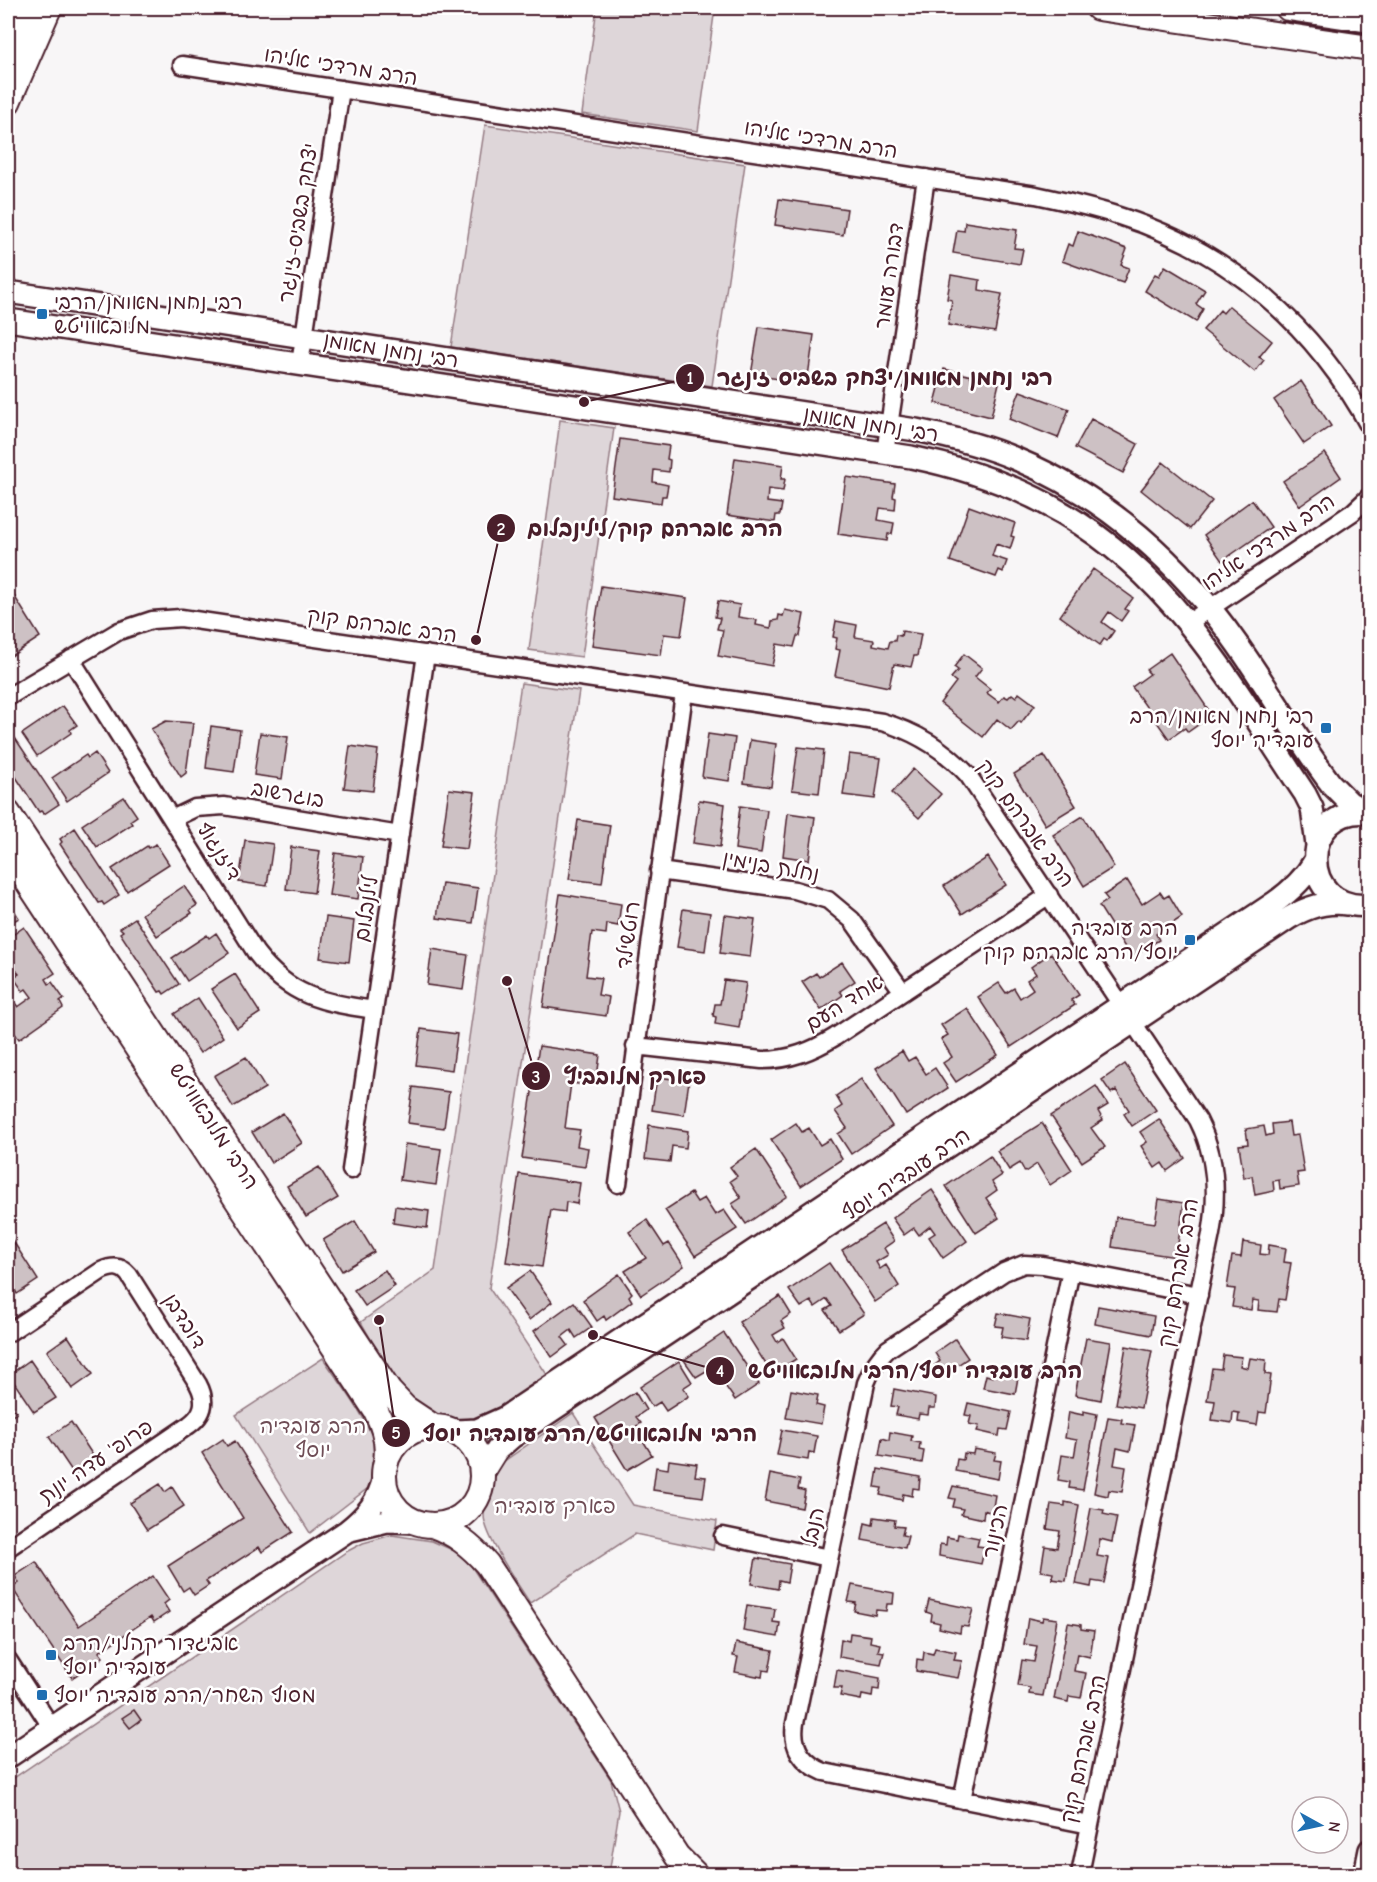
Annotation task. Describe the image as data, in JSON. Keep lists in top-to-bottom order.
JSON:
{
  "streets": {
    "main road": ["הרבי מלובאוויטש"],
    "street": [
      "הרב מרדכי אליהו",
      "יצחק בשביס-זינגר",
      "דבורה עומר",
      "רבי נחמן מאומן",
      "הרב אברהם קוק",
      "בוגרשוב",
      "דיזנגוף",
      "נחלת בנימין",
      "לילנבלום",
      "רוטשילד",
      "אחד העם",
      "הרב עובדיה יוסף",
      "דובדבן",
      "פרופ' עדה יונת",
      "הנבל",
      "הכינור"
    ]
  },
  "crossings": [
    ["הרב מרדכי אליהו", "יצחק בשביס-זינגר"],
    ["הרב מרדכי אליהו", "דבורה עומר"],
    ["הרב מרדכי אליהו", "רבי נחמן מאומן"],
    ["יצחק בשביס-זינגר", "רבי נחמן מאומן"],
    ["דבורה עומר", "רבי נחמן מאומן"],
    ["רבי נחמן מאומן", "הרב עובדיה יוסף"],
    ["הרב אברהם קוק", "דיזנגוף"],
    ["הרב אברהם קוק", "לילנבלום"],
    ["הרב אברהם קוק", "רוטשילד"],
    ["הרב אברהם קוק", "אחד העם"],
    ["הרב אברהם קוק", "הרב עובדיה יוסף"],
    ["הרב אברהם קוק", "הנבל"],
    ["בוגרשוב", "דיזנגוף"],
    ["בוגרשוב", "לילנבלום"],
    ["דיזנגוף", "לילנבלום"],
    ["נחלת בנימין", "רוטשילד"],
    ["נחלת בנימין", "אחד העם"],
    ["רוטשילד", "אחד העם"],
    ["הרבי מלובאוויטש", "הרב עובדיה יוסף"],
    ["דובדבן", "פרופ' עדה יונת"],
    ["הנבל", "הכינור"]
  ],
  "parks": ["הרב עובדיה יוסף", "פארק עובדיה"],
  "places": {
    "transit": [
      "רבי נחמן מאומן/הרבי מלובאוויטש",
      "רבי נחמן מאומן/הרב עובדיה יוסף",
      "הרב עובדיה יוסף/הרב אברהם קוק",
      "אביגדור קהלני/הרב עובדיה יוסף",
      "מסוף השחר/הרב עובדיה יוסף"
    ],
    "other": [
      "רבי נחמן מאומן/יצחק בשביס זינגר",
      "הרב אברהם קוק/לילינבלום",
      "פארק מלובביץ",
      "הרבי מלובאוויטש/הרב עובדיה יוסף",
      "הרב עובדיה יוסף/הרבי מלובאוויטש"
    ]
  },
  "north": "right"
}
